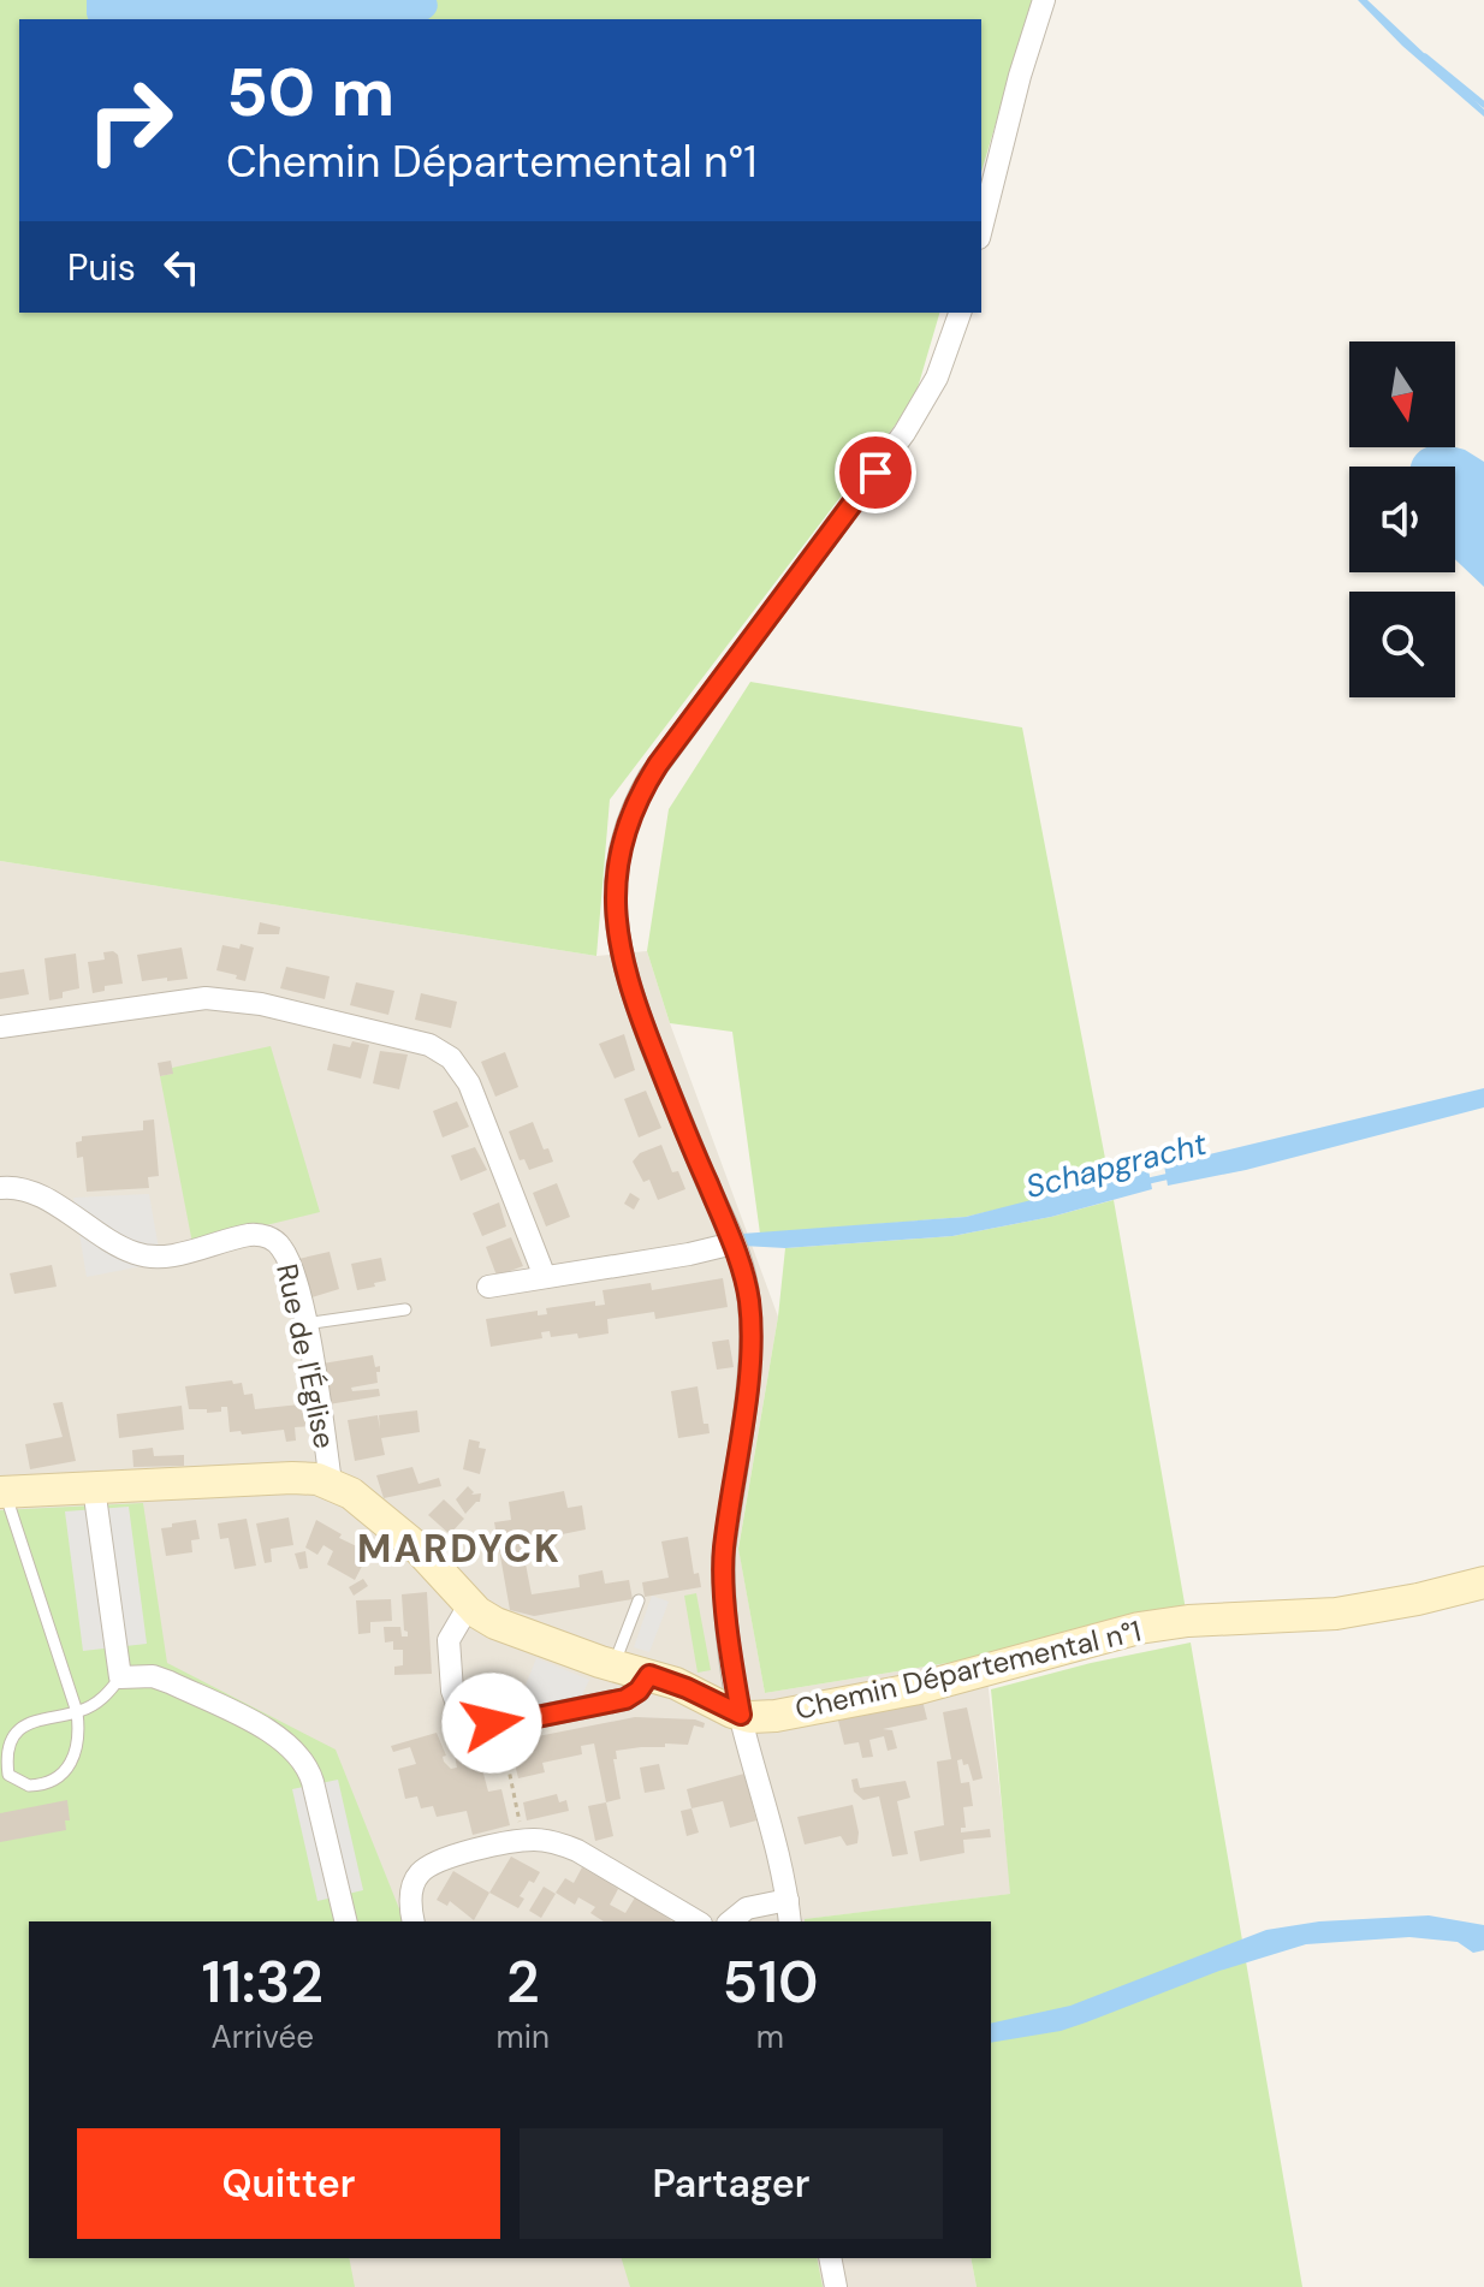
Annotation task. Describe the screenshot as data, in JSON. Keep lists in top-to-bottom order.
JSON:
{
  "streets": {
    "street": ["Rue de l'Église", "Chemin Départemental n°1"]
  },
  "crossings": [
    ["Rue de l'Église", "Chemin Départemental n°1"]
  ],
  "districts": ["MARDYCK"],
  "water": ["Schapgracht"],
  "north": "bottom",
  "page": {
    "turn": ["50 m", "Chemin Départemental n°1"],
    "then": "Puis",
    "eta": [
      "11:32",
      "Arrivée",
      "2",
      "min",
      "510",
      "m"
    ],
    "buttons": ["Quitter", "Partager"]
  }
}
